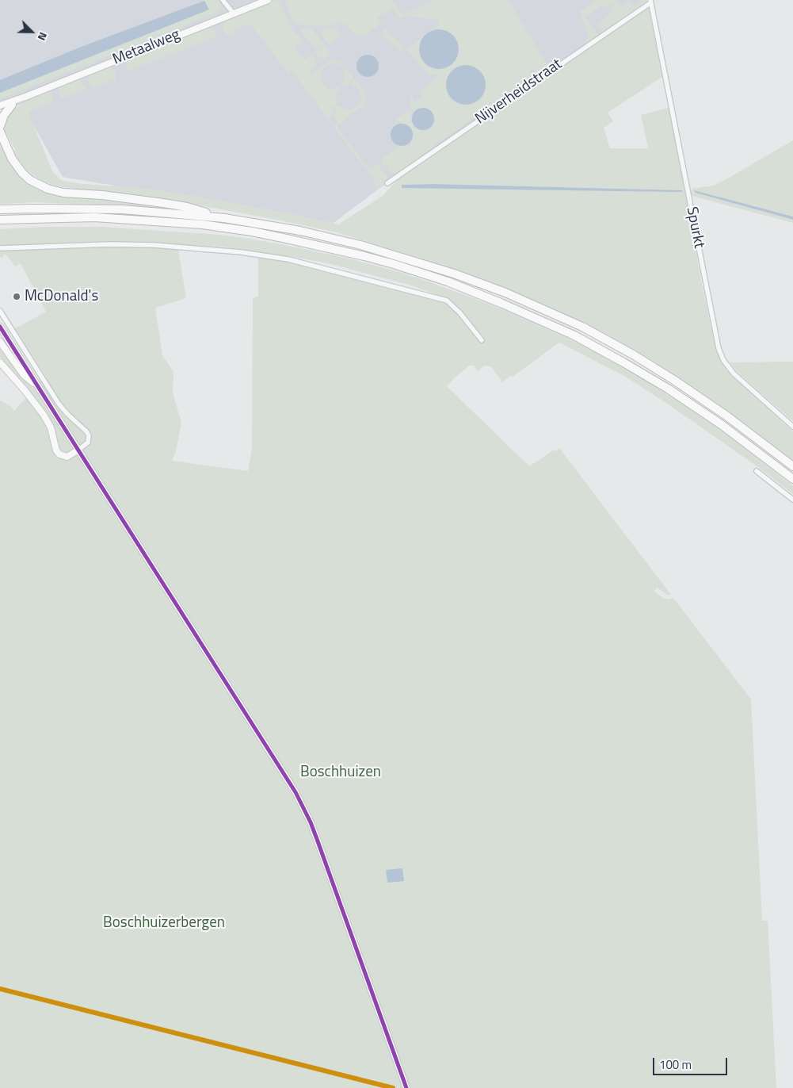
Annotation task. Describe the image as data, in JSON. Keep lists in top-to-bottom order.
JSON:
{
  "streets": {
    "main road": ["Metaalweg"],
    "street": ["Nijverheidstraat", "Spurkt"]
  },
  "crossings": [
    ["Nijverheidstraat", "Spurkt"]
  ],
  "parks": ["Boschhuizen", "Boschhuizerbergen"],
  "places": ["McDonald's"],
  "scale_bar": "100 m",
  "north": "bottom right"
}
